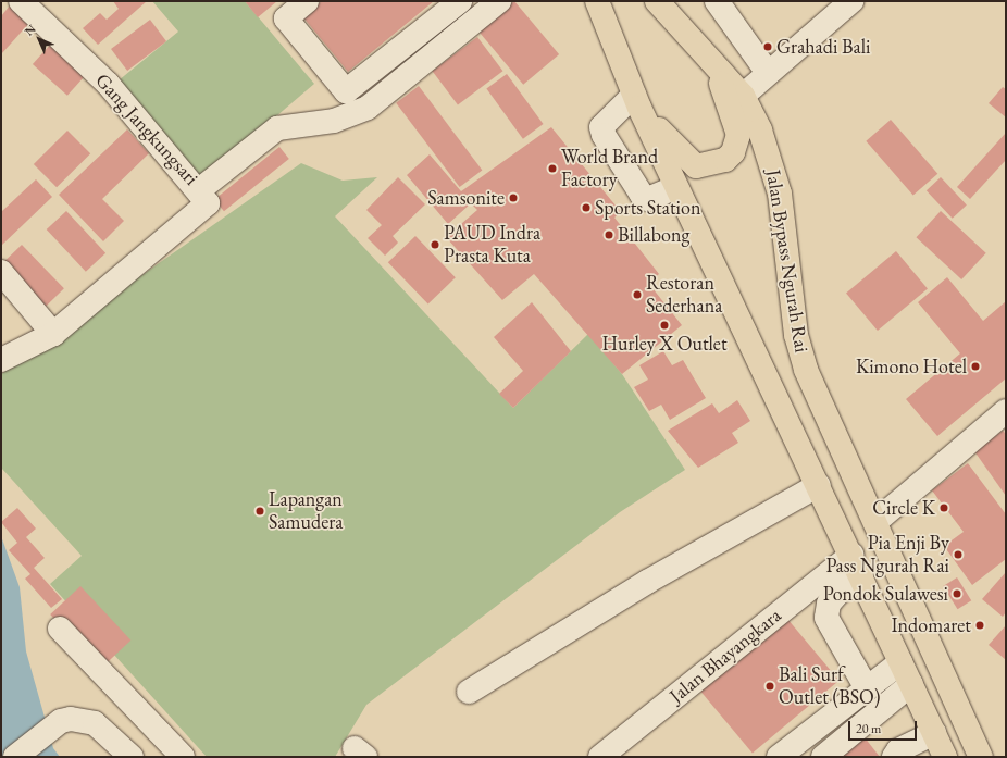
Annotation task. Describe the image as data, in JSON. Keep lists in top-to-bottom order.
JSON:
{
  "streets": {
    "highway": ["Jalan Bypass Ngurah Rai"],
    "street": ["Gang Jangkungsari", "Jalan Bhayangkara"]
  },
  "crossings": [
    ["Jalan Bypass Ngurah Rai", "Jalan Bhayangkara"]
  ],
  "places": [
    "Grahadi Bali",
    "World Brand Factory",
    "Samsonite",
    "Sports Station",
    "Billabong",
    "PAUD Indra Prasta Kuta",
    "Restoran Sederhana",
    "Hurley X Outlet",
    "Kimono Hotel",
    "Circle K",
    "Lapangan Samudera",
    "Pia Enji By Pass Ngurah Rai",
    "Pondok Sulawesi",
    "Indomaret",
    "Bali Surf Outlet (BSO)"
  ],
  "scale_bar": "20 m",
  "north": "top left"
}
